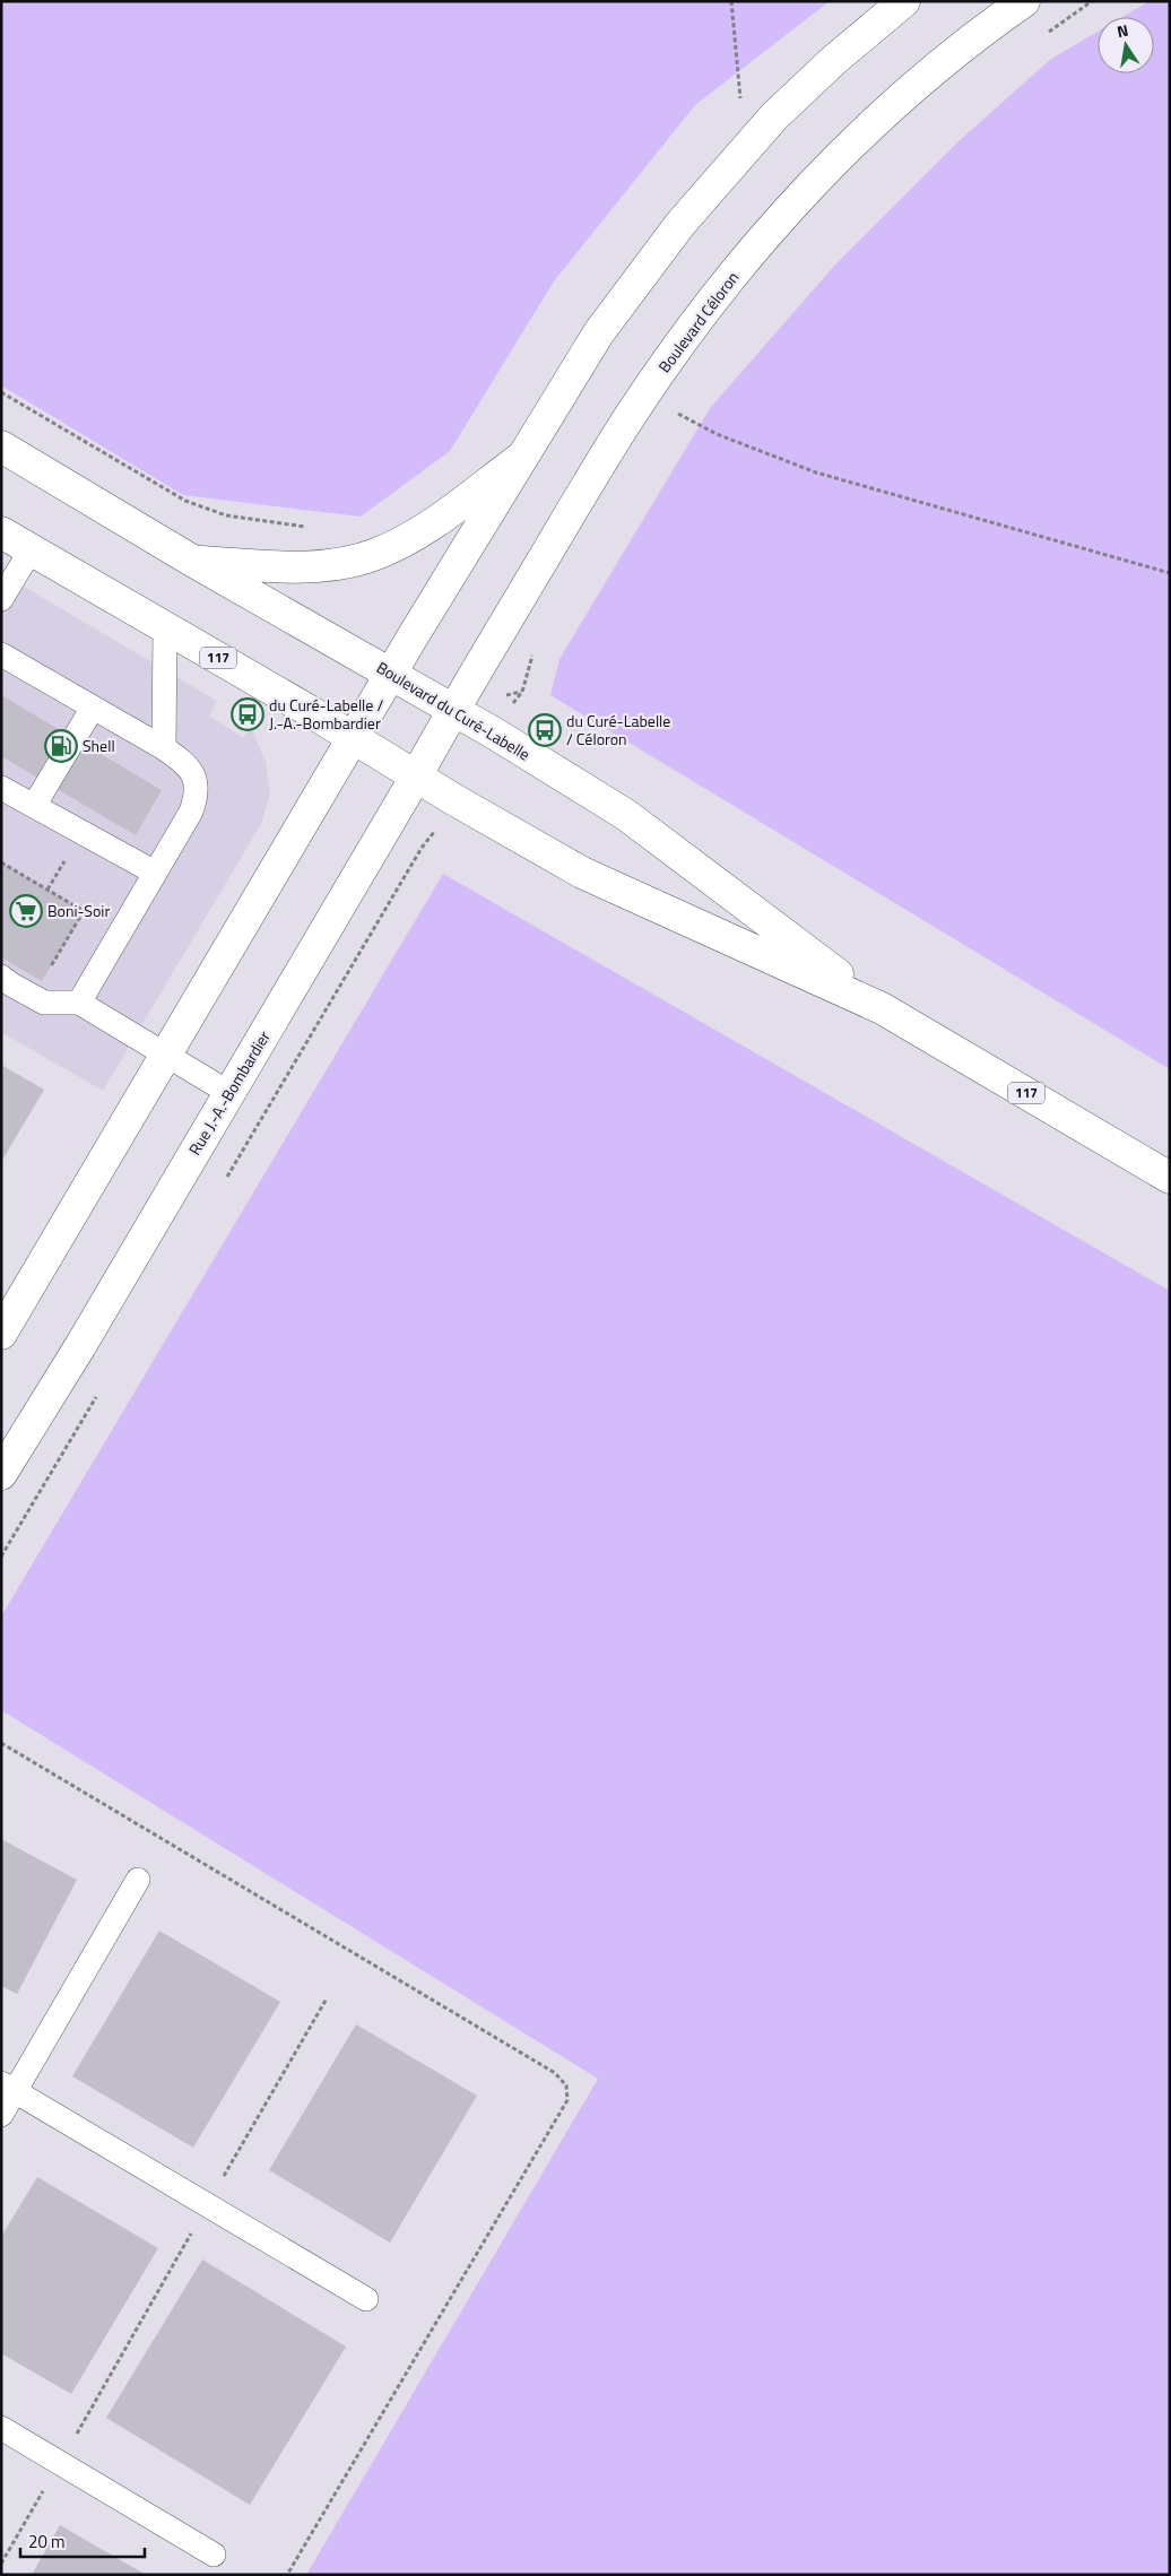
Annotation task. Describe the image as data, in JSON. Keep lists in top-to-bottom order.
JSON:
{
  "streets": {
    "street": [
      "Boulevard Céloron",
      "117",
      "Boulevard du Curé-Labelle",
      "Rue J.-A.-Bombardier"
    ]
  },
  "crossings": [
    ["Boulevard Céloron", "Boulevard du Curé-Labelle"],
    ["Boulevard Céloron", "Rue J.-A.-Bombardier"],
    ["Boulevard du Curé-Labelle", "Rue J.-A.-Bombardier"]
  ],
  "places": {
    "bus stop": ["du Curé-Labelle / J.-A.-Bombardier", "du Curé-Labelle / Céloron"],
    "fuel station": ["Shell"],
    "supermarket": ["Boni-Soir"]
  },
  "scale_bar": "20 m",
  "north": "top"
}
